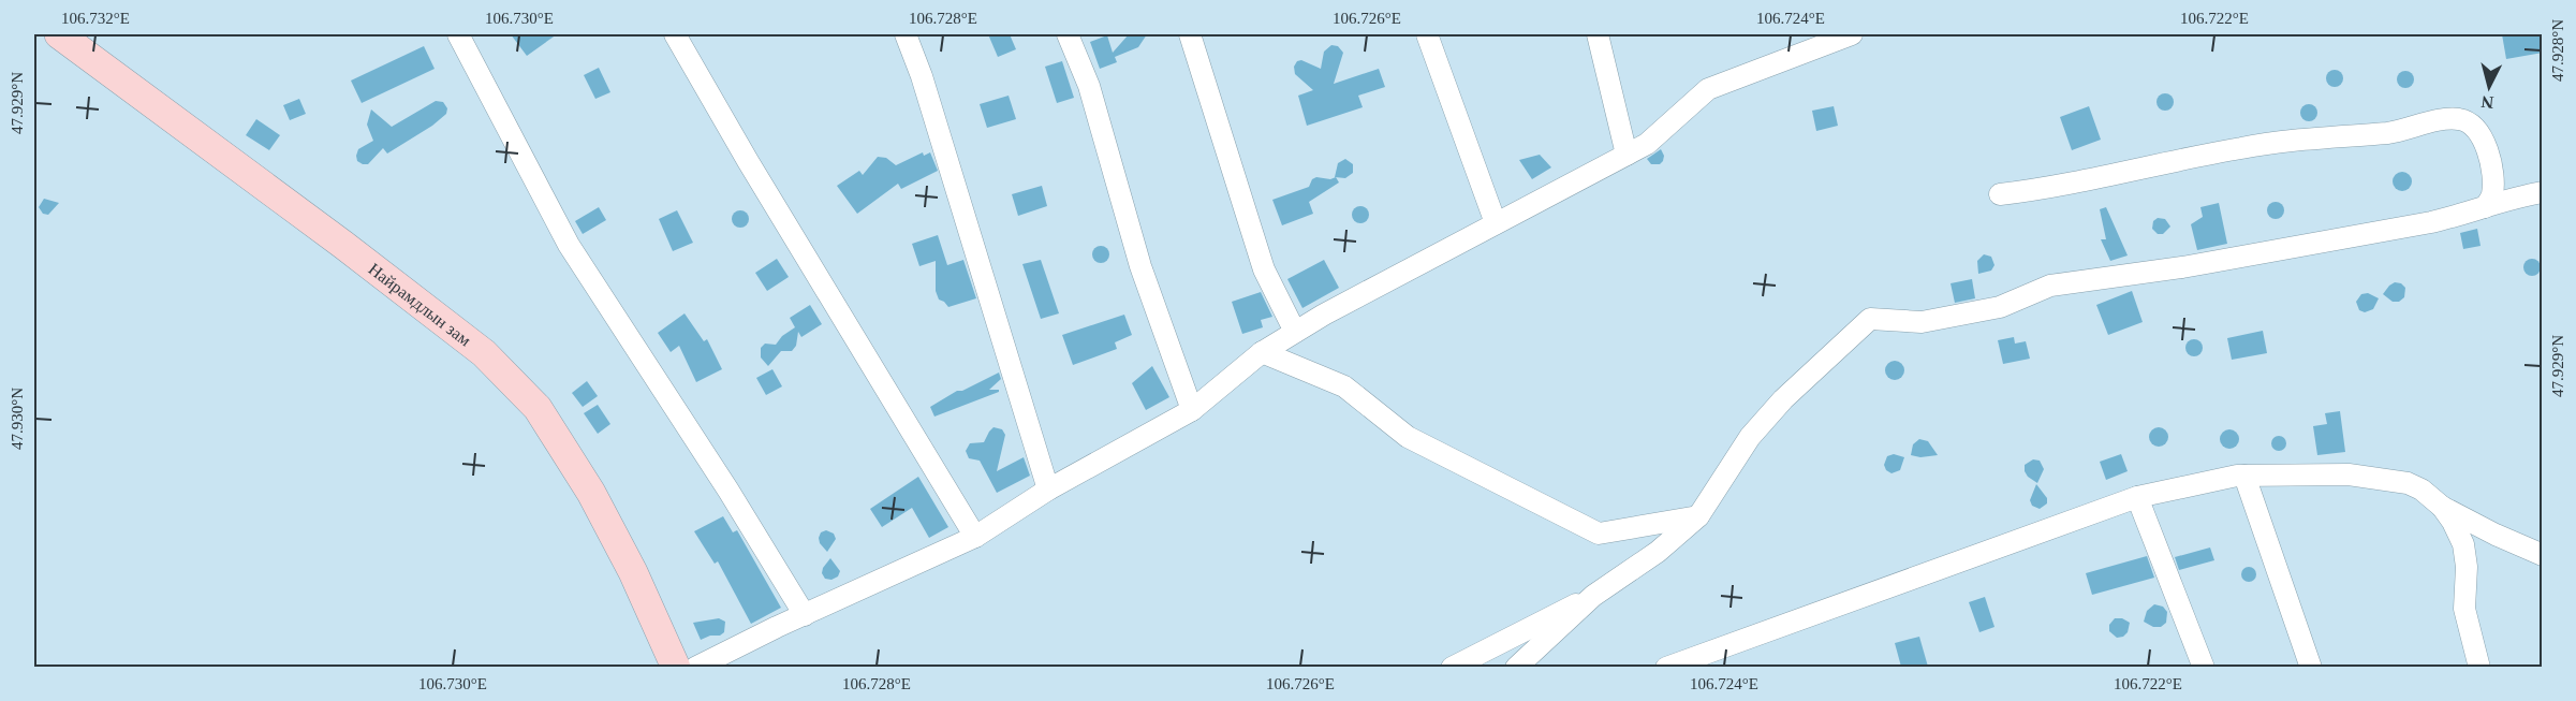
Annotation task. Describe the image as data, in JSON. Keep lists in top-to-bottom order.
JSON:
{
  "streets": {
    "main road": ["Найрамдлын зам"]
  },
  "north": "bottom",
  "coordinates": [
    "106.732°E",
    "106.730°E",
    "106.728°E",
    "106.726°E",
    "106.724°E",
    "106.722°E",
    "47.928°N",
    "47.929°N",
    "47.930°N"
  ]
}
